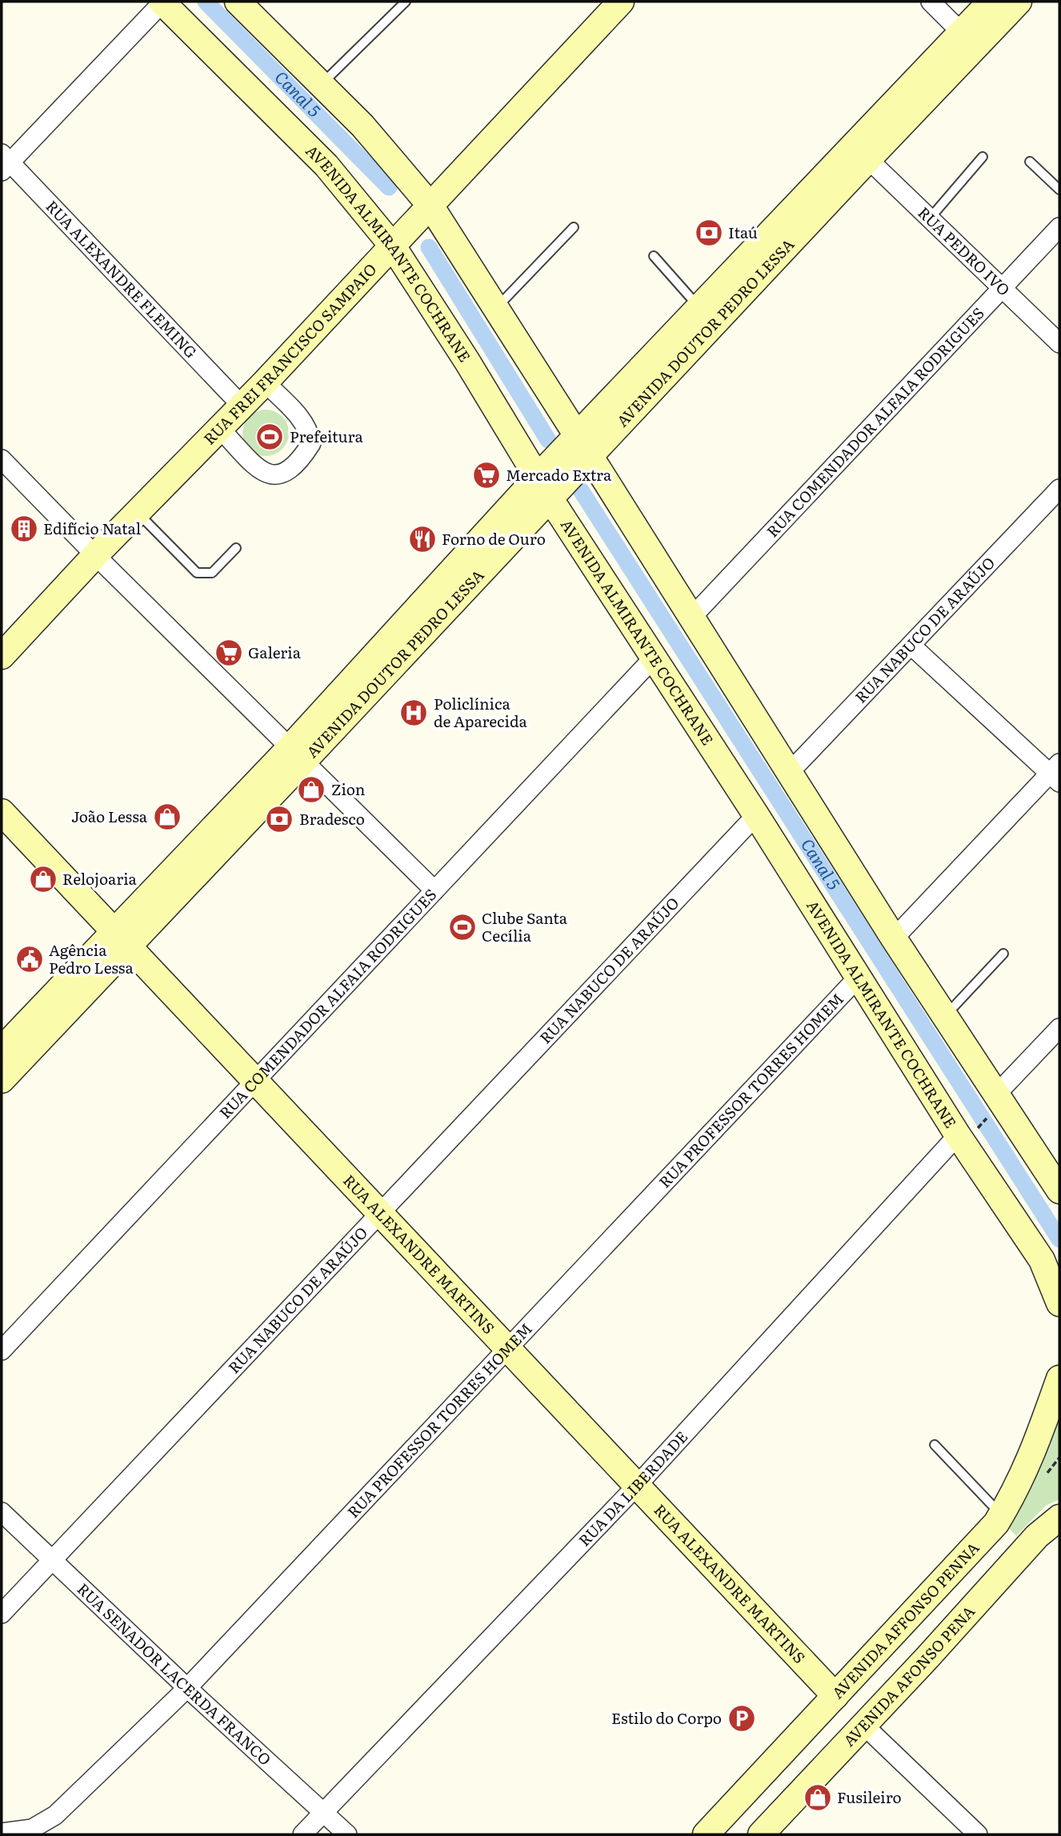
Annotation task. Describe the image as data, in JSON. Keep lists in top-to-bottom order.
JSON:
{
  "streets": {
    "main road": [
      "AVENIDA ALMIRANTE COCHRANE",
      "AVENIDA DOUTOR PEDRO LESSA",
      "RUA FREI FRANCISCO SAMPAIO",
      "RUA ALEXANDRE MARTINS",
      "AVENIDA AFFONSO PENNA",
      "AVENIDA AFONSO PENA"
    ],
    "street": [
      "RUA PEDRO IVO",
      "RUA ALEXANDRE FLEMING",
      "RUA COMENDADOR ALFAIA RODRIGUES",
      "RUA NABUCO DE ARAÚJO",
      "RUA PROFESSOR TORRES HOMEM",
      "RUA DA LIBERDADE",
      "RUA SENADOR LACERDA FRANCO"
    ]
  },
  "crossings": [
    ["RUA PEDRO IVO", "AVENIDA DOUTOR PEDRO LESSA"],
    ["RUA PEDRO IVO", "RUA COMENDADOR ALFAIA RODRIGUES"],
    ["AVENIDA ALMIRANTE COCHRANE", "AVENIDA DOUTOR PEDRO LESSA"],
    ["AVENIDA ALMIRANTE COCHRANE", "RUA FREI FRANCISCO SAMPAIO"],
    ["AVENIDA ALMIRANTE COCHRANE", "RUA COMENDADOR ALFAIA RODRIGUES"],
    ["AVENIDA ALMIRANTE COCHRANE", "RUA NABUCO DE ARAÚJO"],
    ["AVENIDA ALMIRANTE COCHRANE", "RUA PROFESSOR TORRES HOMEM"],
    ["AVENIDA ALMIRANTE COCHRANE", "RUA DA LIBERDADE"],
    ["RUA ALEXANDRE FLEMING", "RUA FREI FRANCISCO SAMPAIO"],
    ["AVENIDA DOUTOR PEDRO LESSA", "RUA ALEXANDRE MARTINS"],
    ["RUA COMENDADOR ALFAIA RODRIGUES", "RUA ALEXANDRE MARTINS"],
    ["RUA NABUCO DE ARAÚJO", "RUA ALEXANDRE MARTINS"],
    ["RUA NABUCO DE ARAÚJO", "RUA SENADOR LACERDA FRANCO"],
    ["RUA PROFESSOR TORRES HOMEM", "RUA ALEXANDRE MARTINS"],
    ["RUA PROFESSOR TORRES HOMEM", "RUA SENADOR LACERDA FRANCO"],
    ["RUA ALEXANDRE MARTINS", "RUA DA LIBERDADE"],
    ["RUA ALEXANDRE MARTINS", "AVENIDA AFFONSO PENNA"],
    ["RUA DA LIBERDADE", "RUA SENADOR LACERDA FRANCO"]
  ],
  "water": ["Canal 5"],
  "places": {
    "bank": ["Itaú", "Bradesco"],
    "sports": ["Prefeitura", "Clube Santa Cecília"],
    "supermarket": ["Mercado Extra", "Galeria"],
    "building": ["Edifício Natal"],
    "restaurant": ["Forno de Ouro"],
    "hospital": ["Policlínica de Aparecida"],
    "shop": [
      "Zion",
      "João Lessa",
      "Relojoaria",
      "Fusileiro"
    ],
    "public building": ["Agência Pedro Lessa"],
    "parking": ["Estilo do Corpo"]
  }
}
